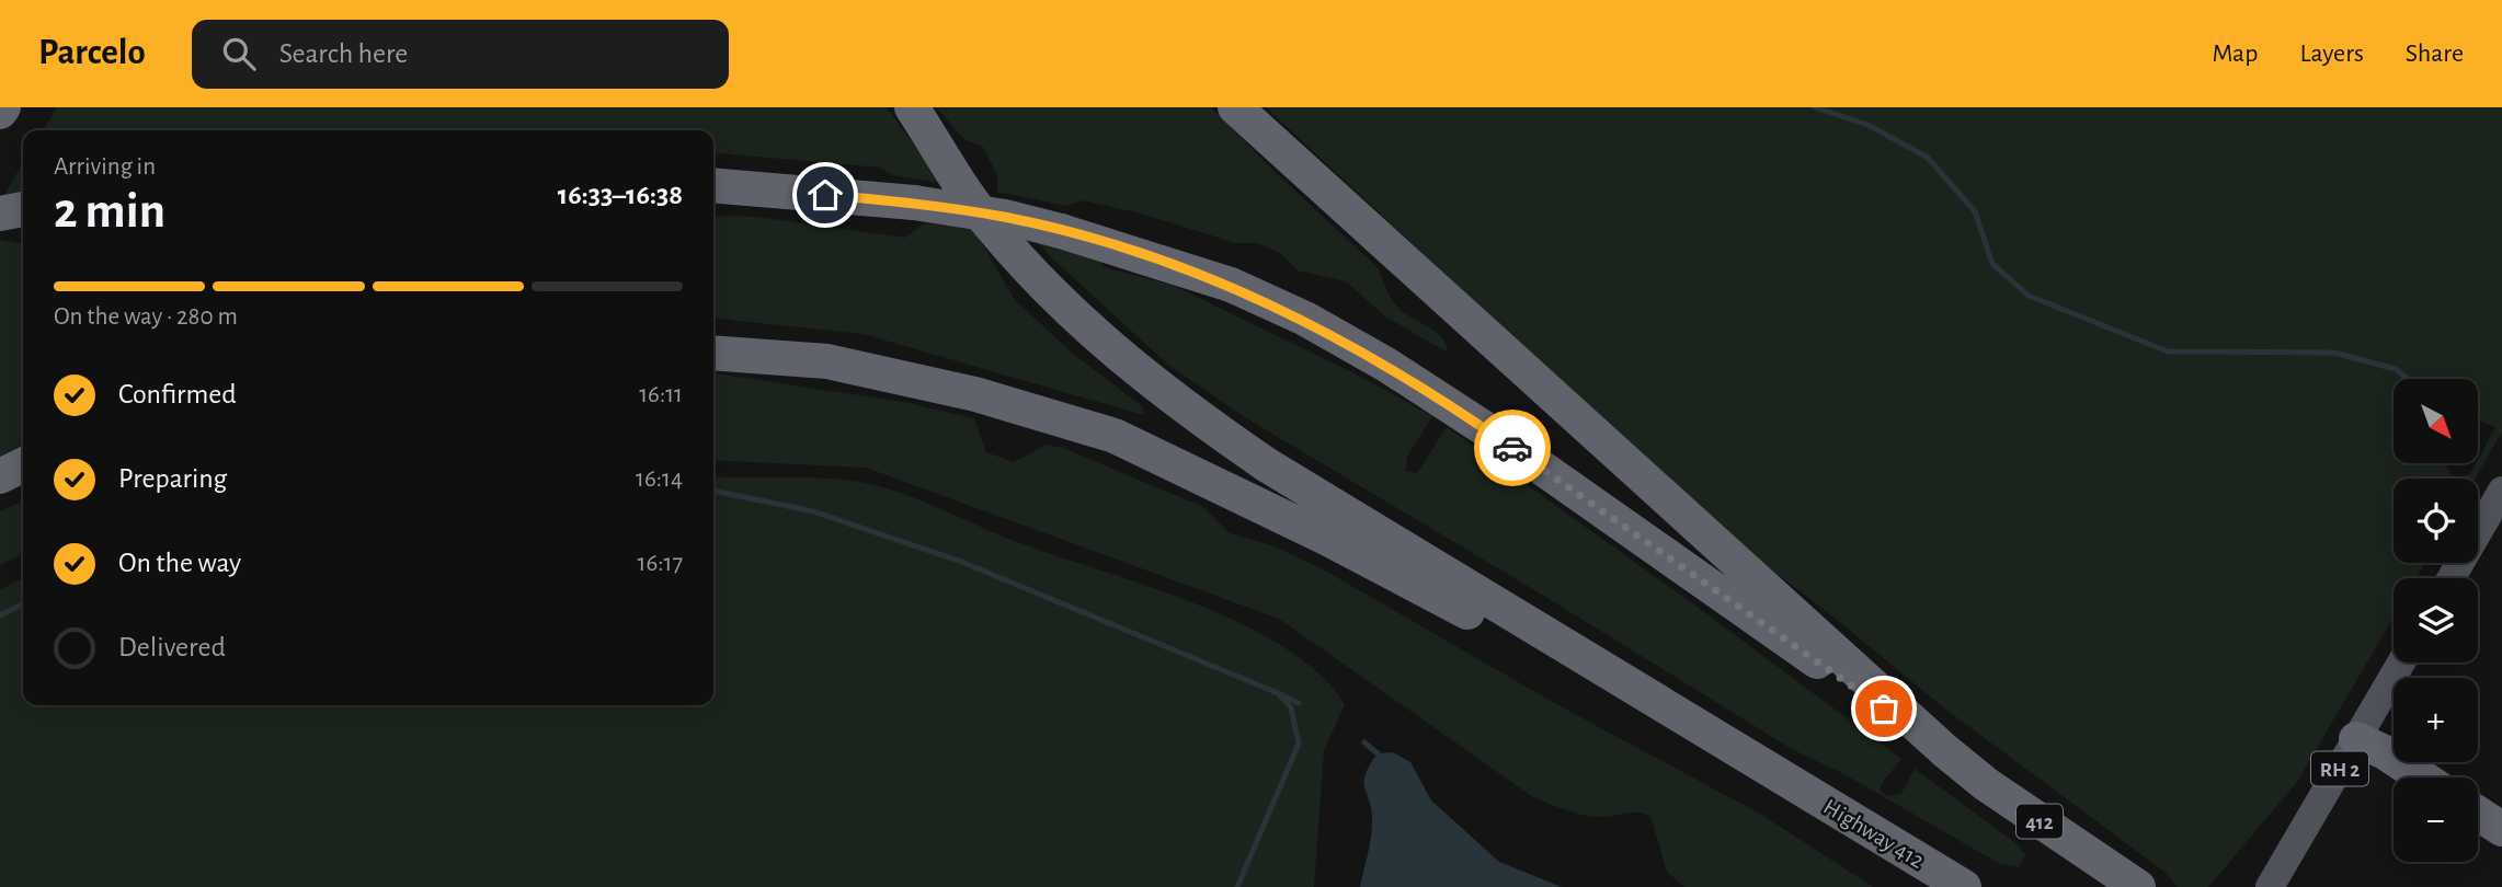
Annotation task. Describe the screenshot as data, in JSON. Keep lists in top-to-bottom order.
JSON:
{
  "streets": {
    "highway": ["412", "Highway 412"],
    "main road": ["RH 2"]
  },
  "north": "bottom right",
  "page": {
    "header": "Parcelo",
    "search": "Search here",
    "nav": ["Map", "Layers", "Share"],
    "heading": ["2 min", "Arriving in", "16:33–16:38"],
    "bar": "On the way · 280 m",
    "list": [
      ["Confirmed", "16:11"],
      ["Preparing", "16:14"],
      ["On the way", "16:17"],
      "Delivered"
    ],
    "map_buttons": ["+", "−"]
  }
}
